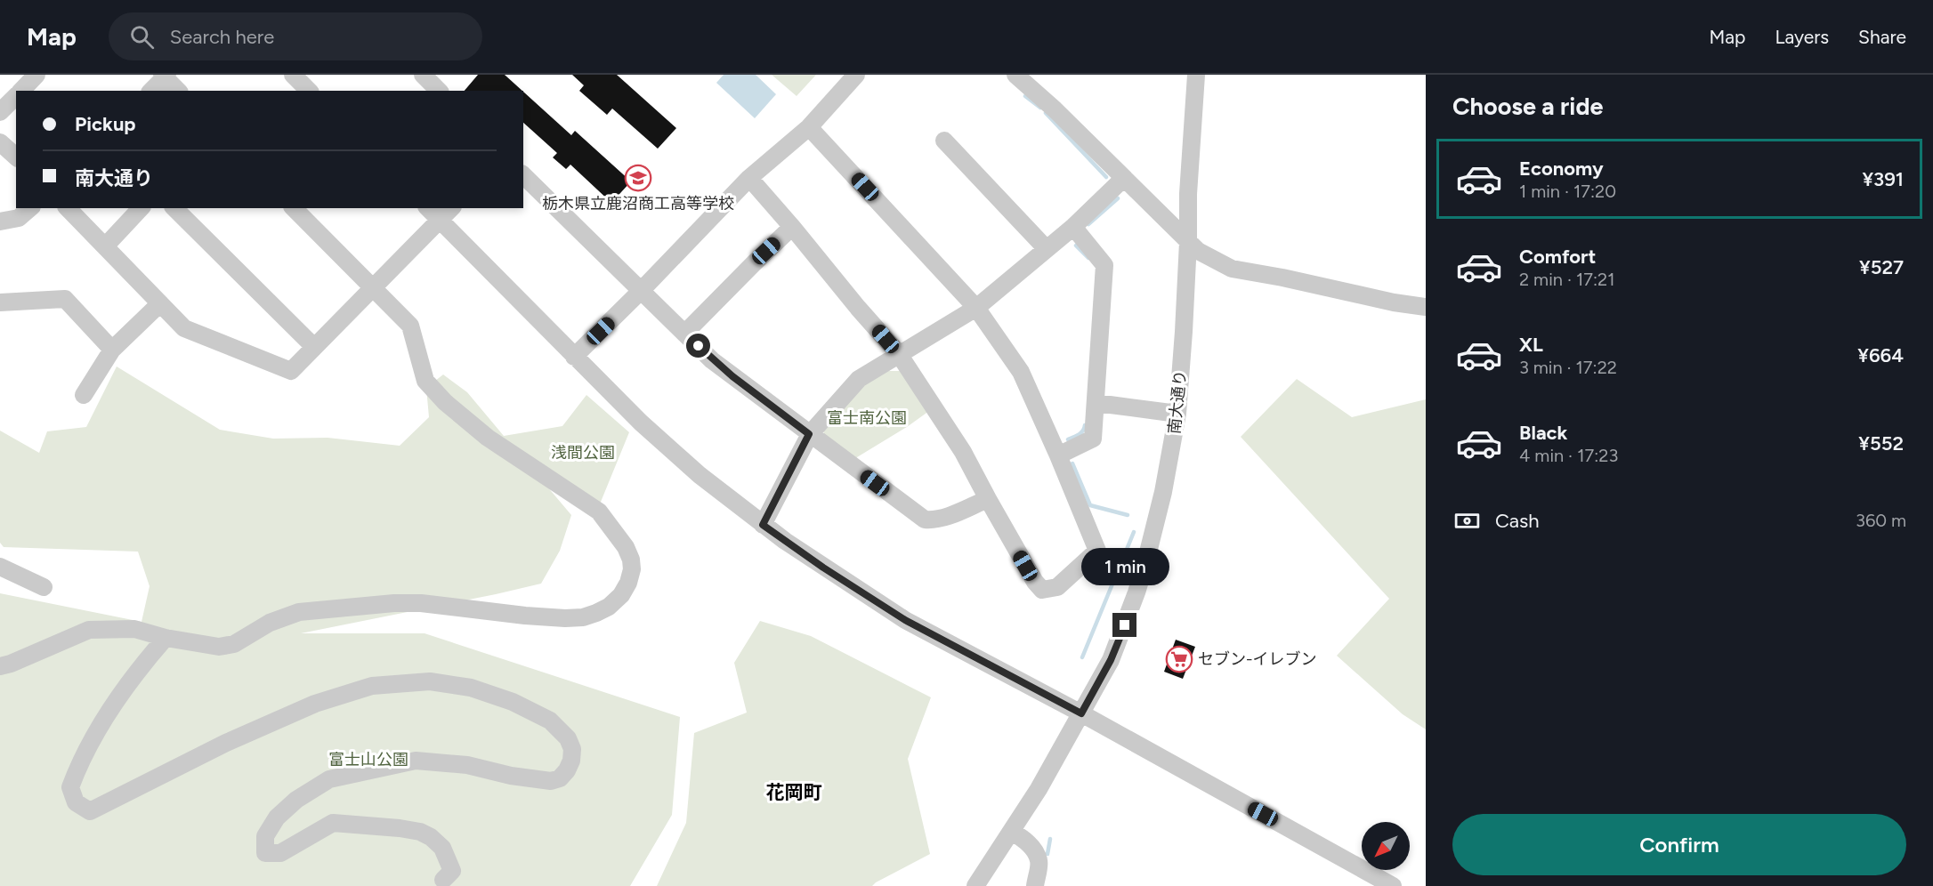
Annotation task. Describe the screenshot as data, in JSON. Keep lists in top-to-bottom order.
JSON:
{
  "streets": {
    "street": ["南大通り"]
  },
  "districts": ["花岡町"],
  "parks": ["富士南公園", "浅間公園", "富士山公園"],
  "places": {
    "school or university": ["栃木県立鹿沼商工高等学校"],
    "supermarket": ["セブン-イレブン"]
  },
  "north": "bottom left",
  "page": {
    "header": "Map",
    "search": "Search here",
    "nav": ["Map", "Layers", "Share"],
    "heading": "Choose a ride",
    "banner": ["Pickup", "南大通り"],
    "list": [
      {
        "name": "Economy",
        "note": "1 min · 17:20",
        "value": "¥391"
      },
      {
        "name": "Comfort",
        "note": "2 min · 17:21",
        "value": "¥527"
      },
      {
        "name": "XL",
        "note": "3 min · 17:22",
        "value": "¥664"
      },
      {
        "name": "Black",
        "note": "4 min · 17:23",
        "value": "¥552"
      }
    ],
    "pay": ["Cash", "360 m"],
    "bubble": "1 min",
    "buttons": "Confirm"
  }
}
